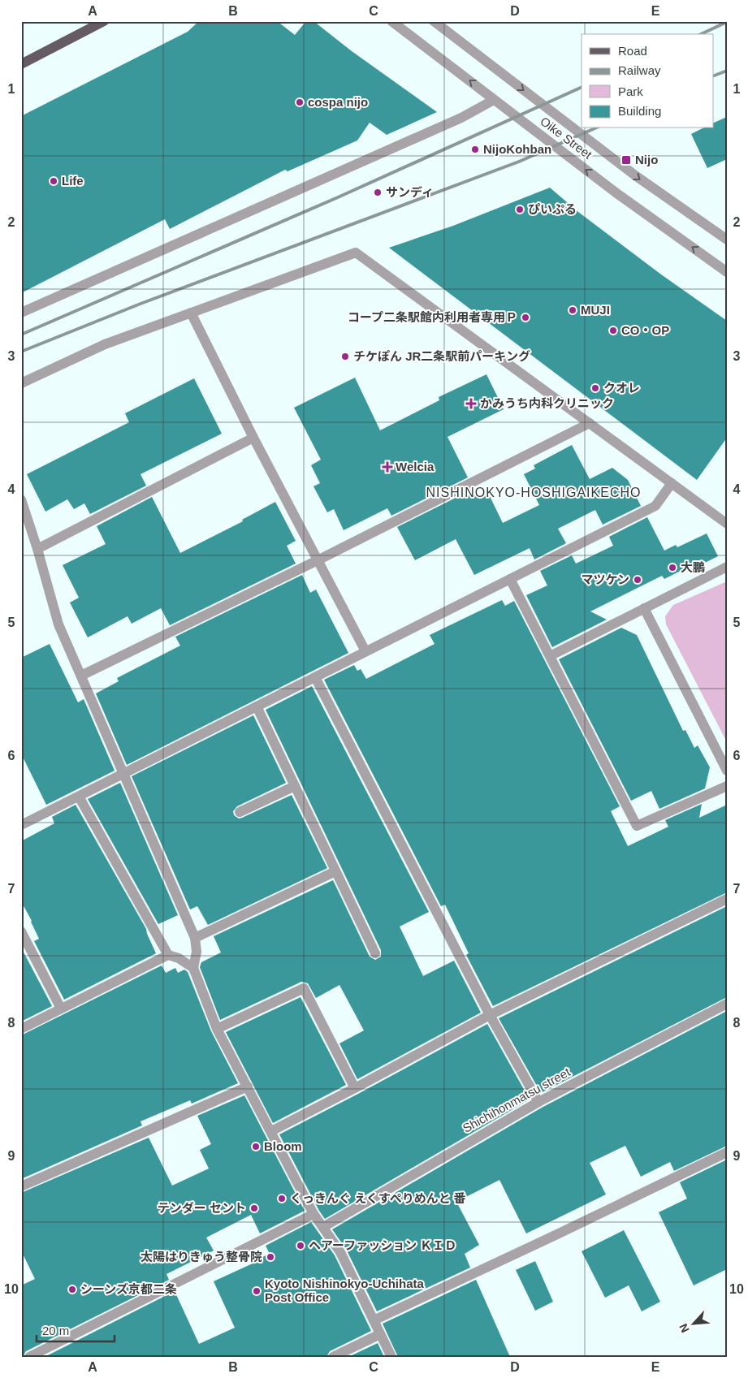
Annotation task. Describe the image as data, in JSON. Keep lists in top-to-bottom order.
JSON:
{
  "streets": {
    "street": ["Oike Street", "Shichihonmatsu street"]
  },
  "districts": ["NISHINOKYO-HOSHIGAIKECHO"],
  "places": {
    "other": [
      "cospa nijo",
      "NijoKohban",
      "Life",
      "サンディ",
      "ぴいぷる",
      "MUJI",
      "コープ二条駅館内利用者専用Ｐ",
      "CO・OP",
      "チケぽん JR二条駅前パーキング",
      "クオレ",
      "大鵬",
      "マツケン",
      "Bloom",
      "くっきんぐ えくすぺりめんと 番",
      "テンダー セント",
      "ヘアーファッション ＫＩＤ",
      "太陽はりきゅう整骨院",
      "シーンズ京都二条",
      "Kyoto Nishinokyo-Uchihata Post Office"
    ],
    "transit": ["Nijo"],
    "health": ["かみうち内科クリニック", "Welcia"]
  },
  "legend": [
    "Road",
    "Railway",
    "Park",
    "Building"
  ],
  "scale_bar": "20 m",
  "north": "bottom left",
  "grid": {
    "columns": [
      "A",
      "B",
      "C",
      "D",
      "E"
    ],
    "rows": [
      "1",
      "2",
      "3",
      "4",
      "5",
      "6",
      "7",
      "8",
      "9",
      "10"
    ]
  }
}
